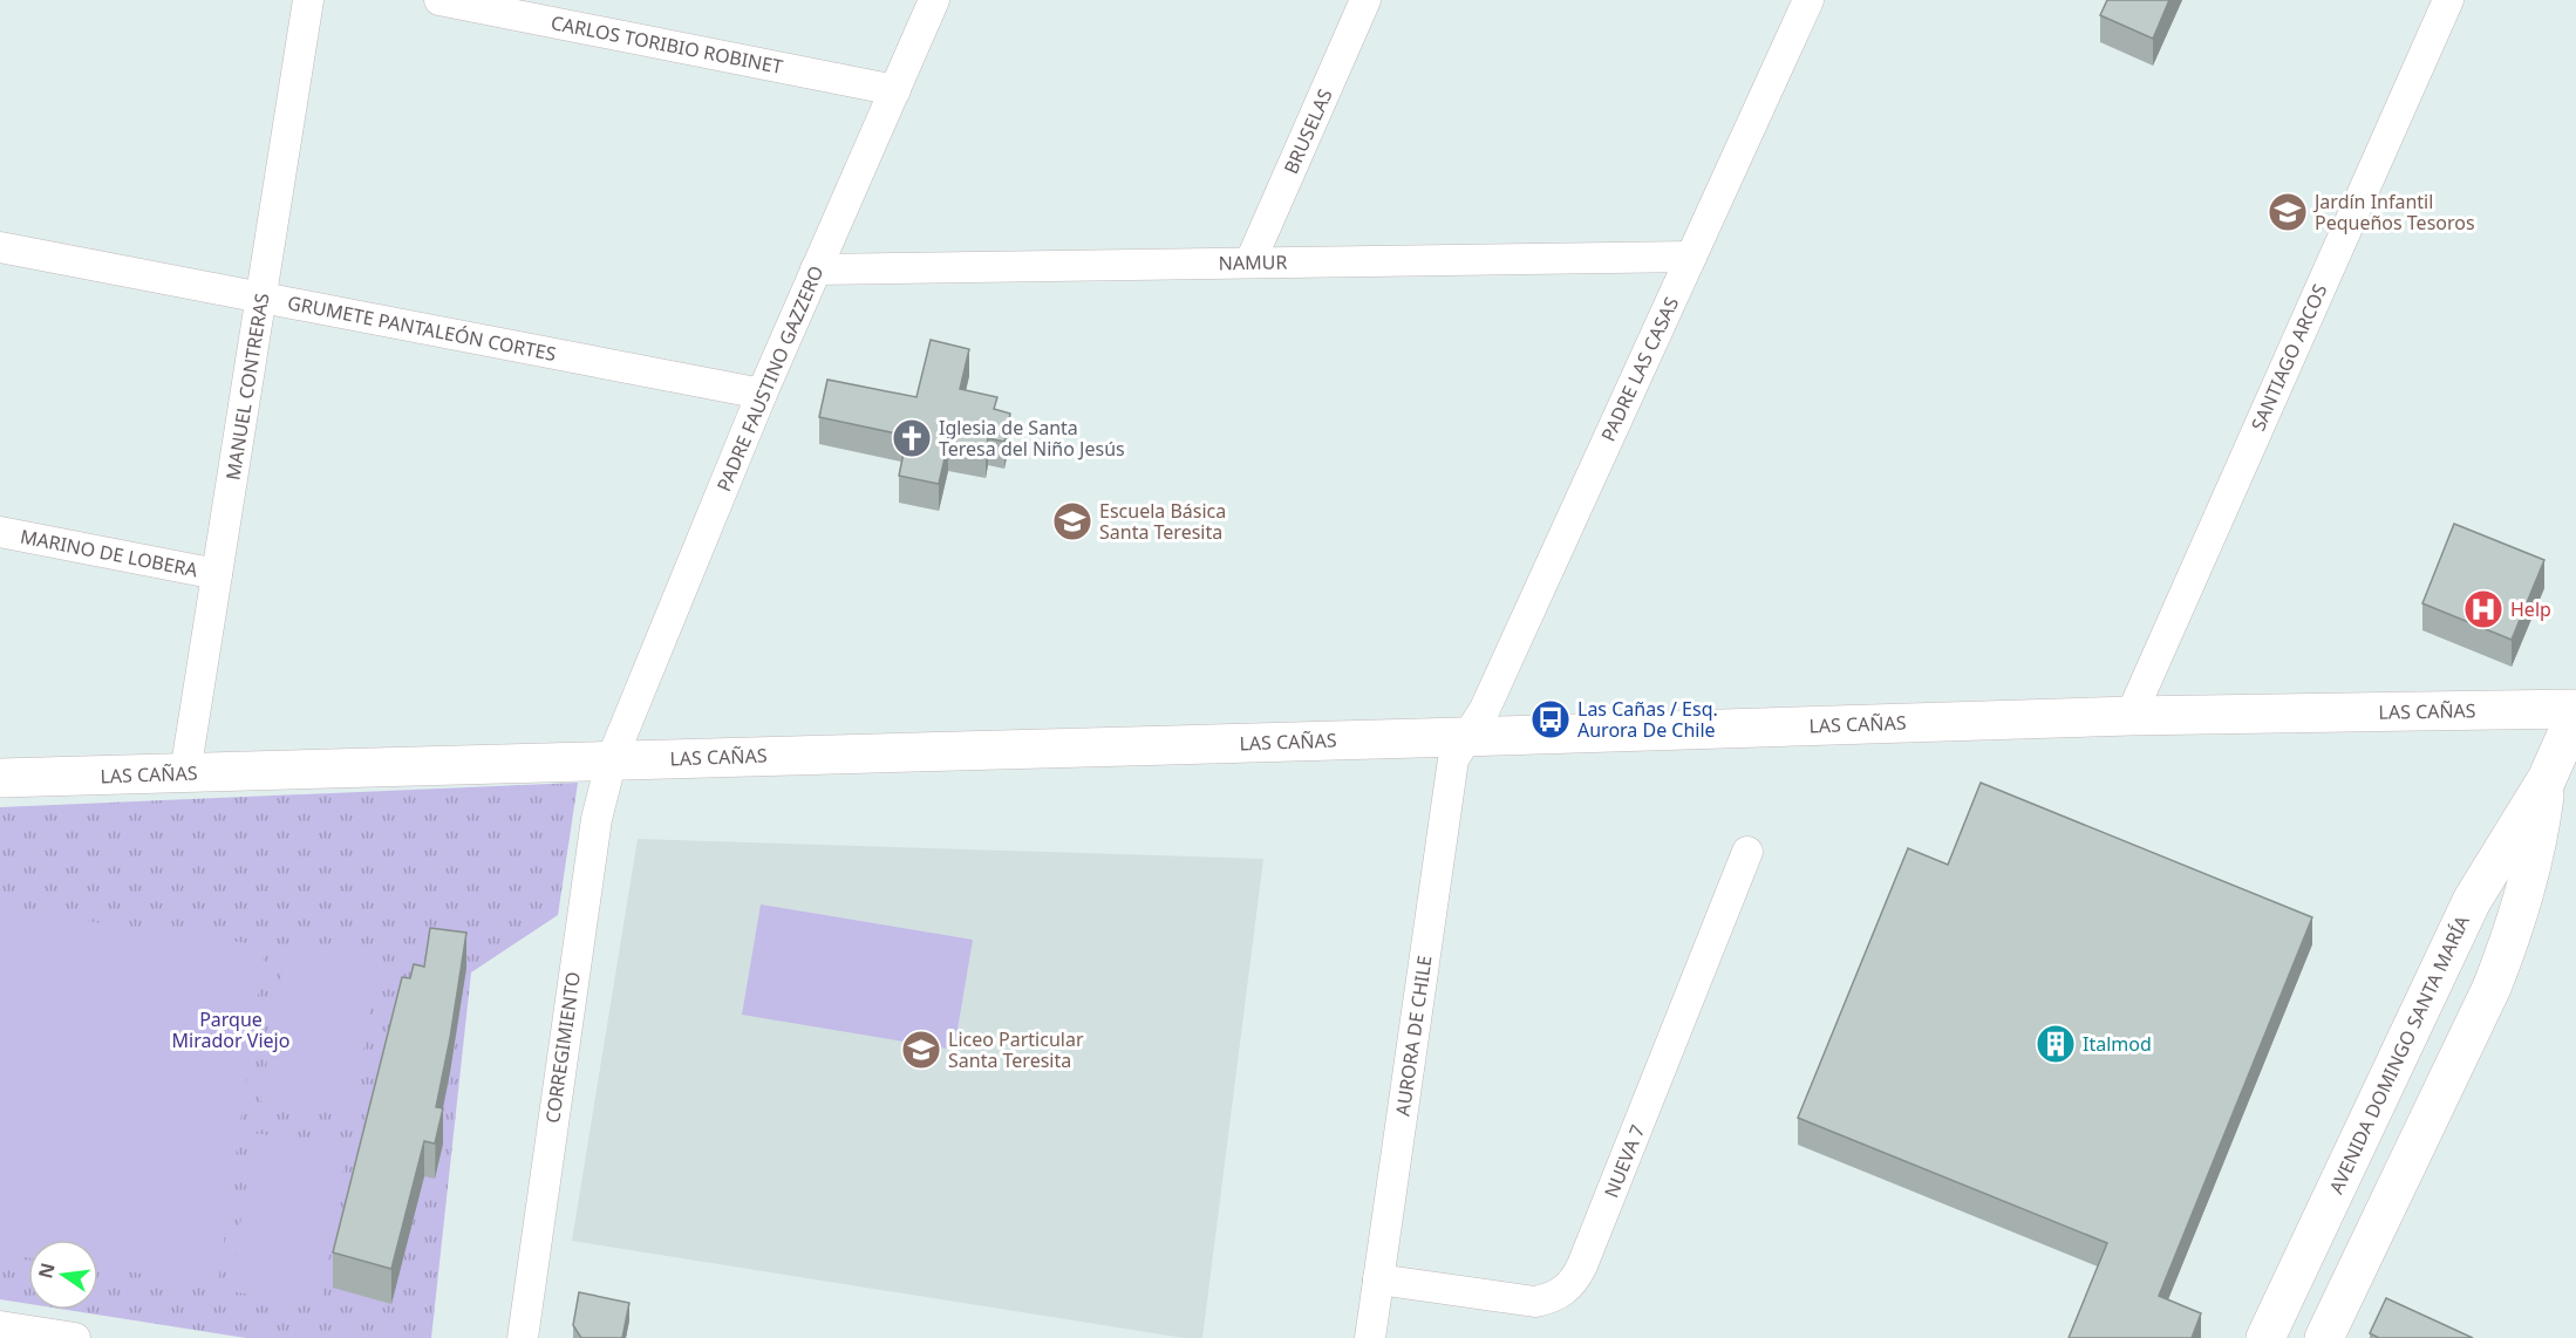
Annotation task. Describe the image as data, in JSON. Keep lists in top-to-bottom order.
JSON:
{
  "streets": {
    "street": [
      "CARLOS TORIBIO ROBINET",
      "BRUSELAS",
      "NAMUR",
      "GRUMETE PANTALEÓN CORTES",
      "SANTIAGO ARCOS",
      "PADRE LAS CASAS",
      "PADRE FAUSTINO GAZZERO",
      "MANUEL CONTRERAS",
      "MARINO DE LOBERA",
      "LAS CAÑAS",
      "AURORA DE CHILE",
      "CORREGIMIENTO",
      "AVENIDA DOMINGO SANTA MARÍA",
      "NUEVA 7"
    ]
  },
  "crossings": [
    ["CARLOS TORIBIO ROBINET", "PADRE FAUSTINO GAZZERO"],
    ["BRUSELAS", "NAMUR"],
    ["NAMUR", "PADRE LAS CASAS"],
    ["NAMUR", "PADRE FAUSTINO GAZZERO"],
    ["GRUMETE PANTALEÓN CORTES", "PADRE FAUSTINO GAZZERO"],
    ["GRUMETE PANTALEÓN CORTES", "MANUEL CONTRERAS"],
    ["SANTIAGO ARCOS", "LAS CAÑAS"],
    ["PADRE LAS CASAS", "LAS CAÑAS"],
    ["PADRE LAS CASAS", "AURORA DE CHILE"],
    ["PADRE FAUSTINO GAZZERO", "LAS CAÑAS"],
    ["PADRE FAUSTINO GAZZERO", "CORREGIMIENTO"],
    ["MANUEL CONTRERAS", "MARINO DE LOBERA"],
    ["MANUEL CONTRERAS", "LAS CAÑAS"],
    ["LAS CAÑAS", "AURORA DE CHILE"],
    ["LAS CAÑAS", "CORREGIMIENTO"],
    ["LAS CAÑAS", "AVENIDA DOMINGO SANTA MARÍA"],
    ["AURORA DE CHILE", "NUEVA 7"]
  ],
  "parks": ["Parque Mirador Viejo"],
  "places": {
    "school or university": ["Jardín Infantil Pequeños Tesoros", "Escuela Básica Santa Teresita", "Liceo Particular Santa Teresita"],
    "church": ["Iglesia de Santa Teresa del Niño Jesús"],
    "hospital": ["Help"],
    "bus stop": ["Las Cañas / Esq. Aurora De Chile"],
    "building": ["Italmod"]
  },
  "north": "left"
}
